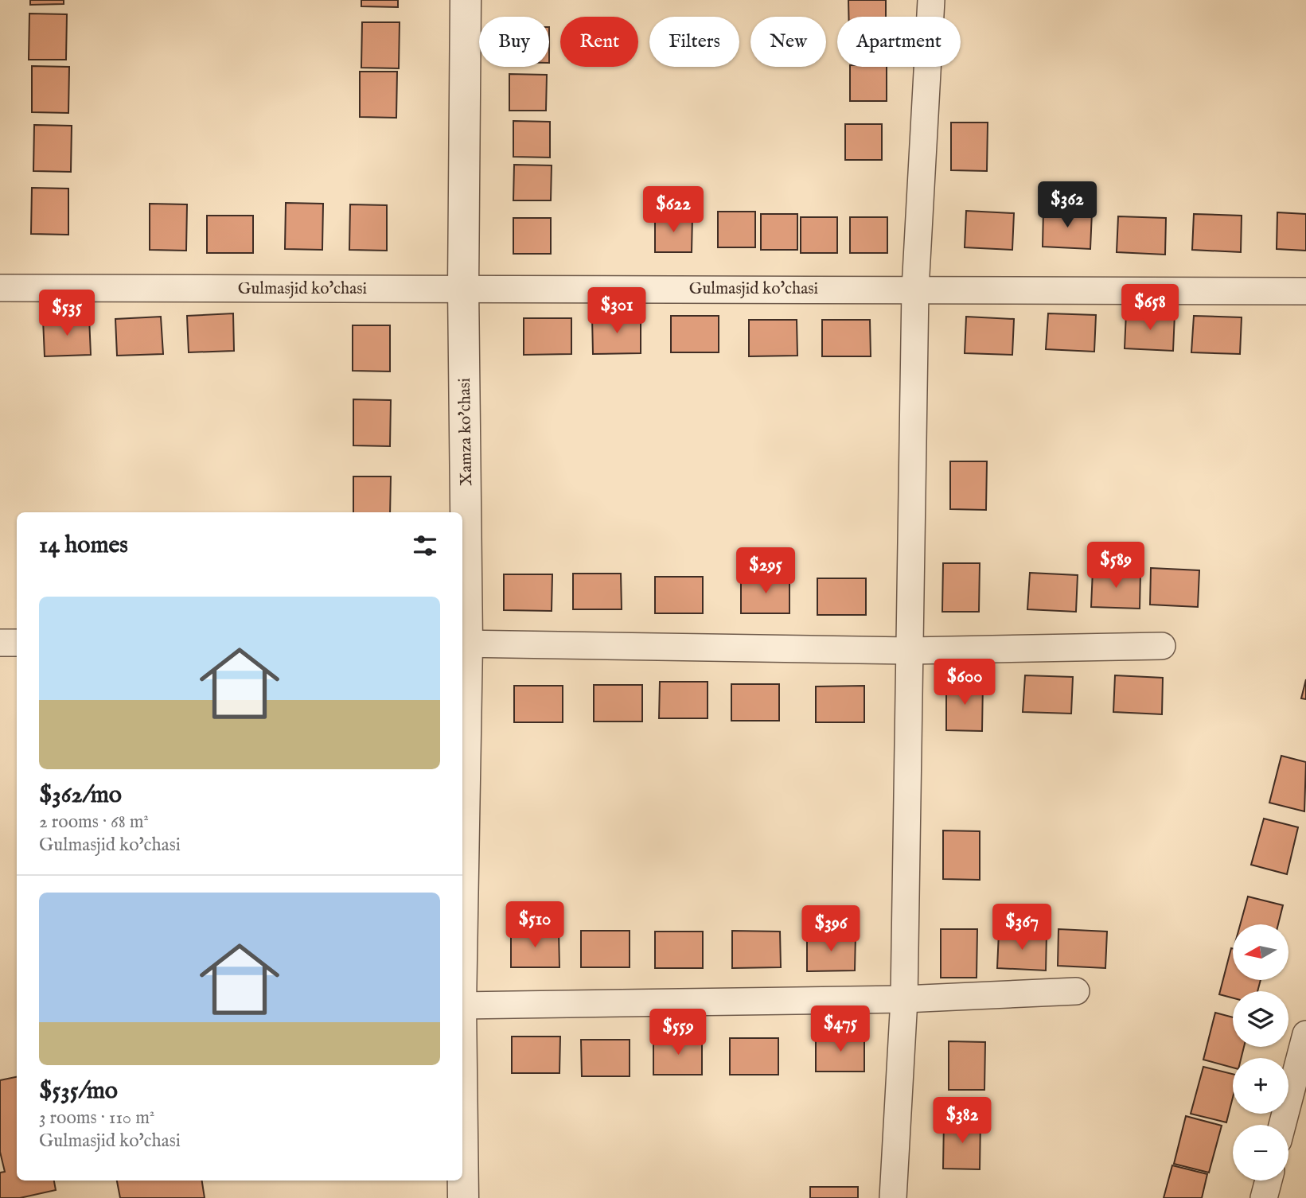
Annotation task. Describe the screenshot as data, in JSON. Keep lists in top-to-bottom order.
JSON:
{
  "streets": {
    "street": ["Gulmasjid ko'chasi", "Xamza ko'chasi"]
  },
  "crossings": [
    ["Gulmasjid ko'chasi", "Xamza ko'chasi"]
  ],
  "north": "left",
  "page": {
    "chip": [
      "Buy",
      "Rent",
      "Filters",
      "New",
      "Apartment"
    ],
    "price": [
      "$362",
      "$622",
      "$658",
      "$301",
      "$535",
      "$589",
      "$295",
      "$600",
      "$510",
      "$367",
      "$396",
      "$475",
      "$559",
      "$382"
    ],
    "heading": "14 homes",
    "list": [
      {
        "name": "$362/mo",
        "note": "2 rooms · 68 m² · Gulmasjid ko'chasi"
      },
      {
        "name": "$535/mo",
        "note": "3 rooms · 110 m² · Gulmasjid ko'chasi"
      }
    ],
    "map_buttons": ["+", "−"]
  }
}
